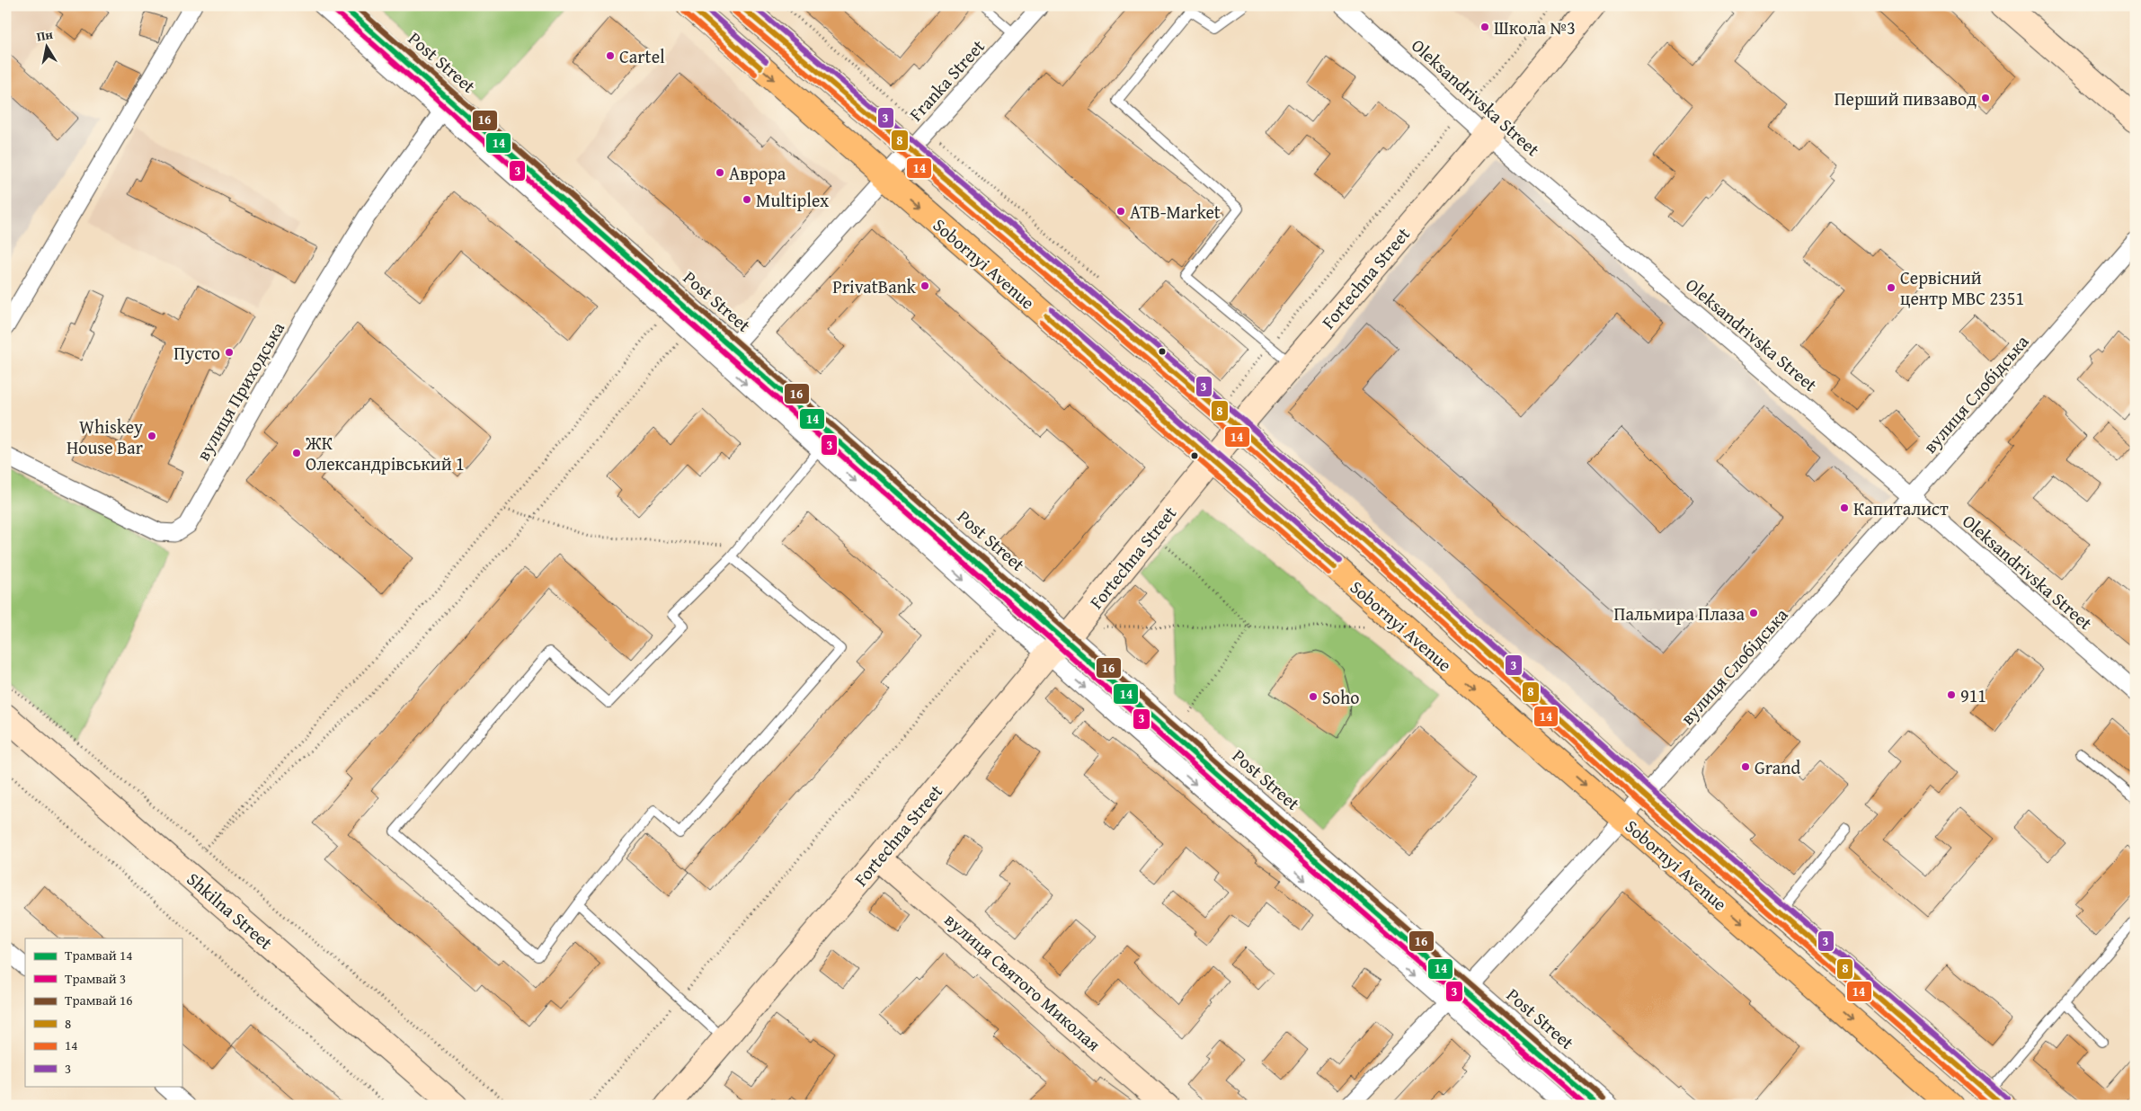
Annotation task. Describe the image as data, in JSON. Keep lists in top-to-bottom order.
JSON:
{
  "streets": {
    "main road": [
      "Sobornyi Avenue",
      "Fortechna Street",
      "Shkilna Street",
      "вулиця Святого Миколая"
    ],
    "street": [
      "Post Street",
      "Franka Street",
      "Oleksandrivska Street",
      "вулиця Приходська",
      "вулиця Слобідська"
    ]
  },
  "crossings": [
    ["Post Street", "Franka Street"],
    ["Post Street", "Fortechna Street"],
    ["Post Street", "вулиця Слобідська"],
    ["Franka Street", "Sobornyi Avenue"],
    ["Oleksandrivska Street", "Fortechna Street"],
    ["Oleksandrivska Street", "вулиця Слобідська"],
    ["Sobornyi Avenue", "Fortechna Street"],
    ["Sobornyi Avenue", "вулиця Слобідська"],
    ["Fortechna Street", "вулиця Святого Миколая"]
  ],
  "places": [
    "Школа №3",
    "Cartel",
    "Перший пивзавод",
    "Аврора",
    "Multiplex",
    "ATB-Market",
    "PrivatBank",
    "Сервісний центр МВС 2351",
    "Пусто",
    "Whiskey House Bar",
    "ЖК Олександрівський 1",
    "Капиталист",
    "Пальмира Плаза",
    "911",
    "Soho",
    "Grand"
  ],
  "lines": [
    "tram line 14",
    "tram line 16",
    "transit line 8",
    "transit line 3",
    "tram line 3",
    "transit line 14"
  ],
  "legend": [
    "Трамвай 14",
    "Трамвай 3",
    "Трамвай 16",
    "8",
    "14",
    "3"
  ],
  "north": "top"
}
